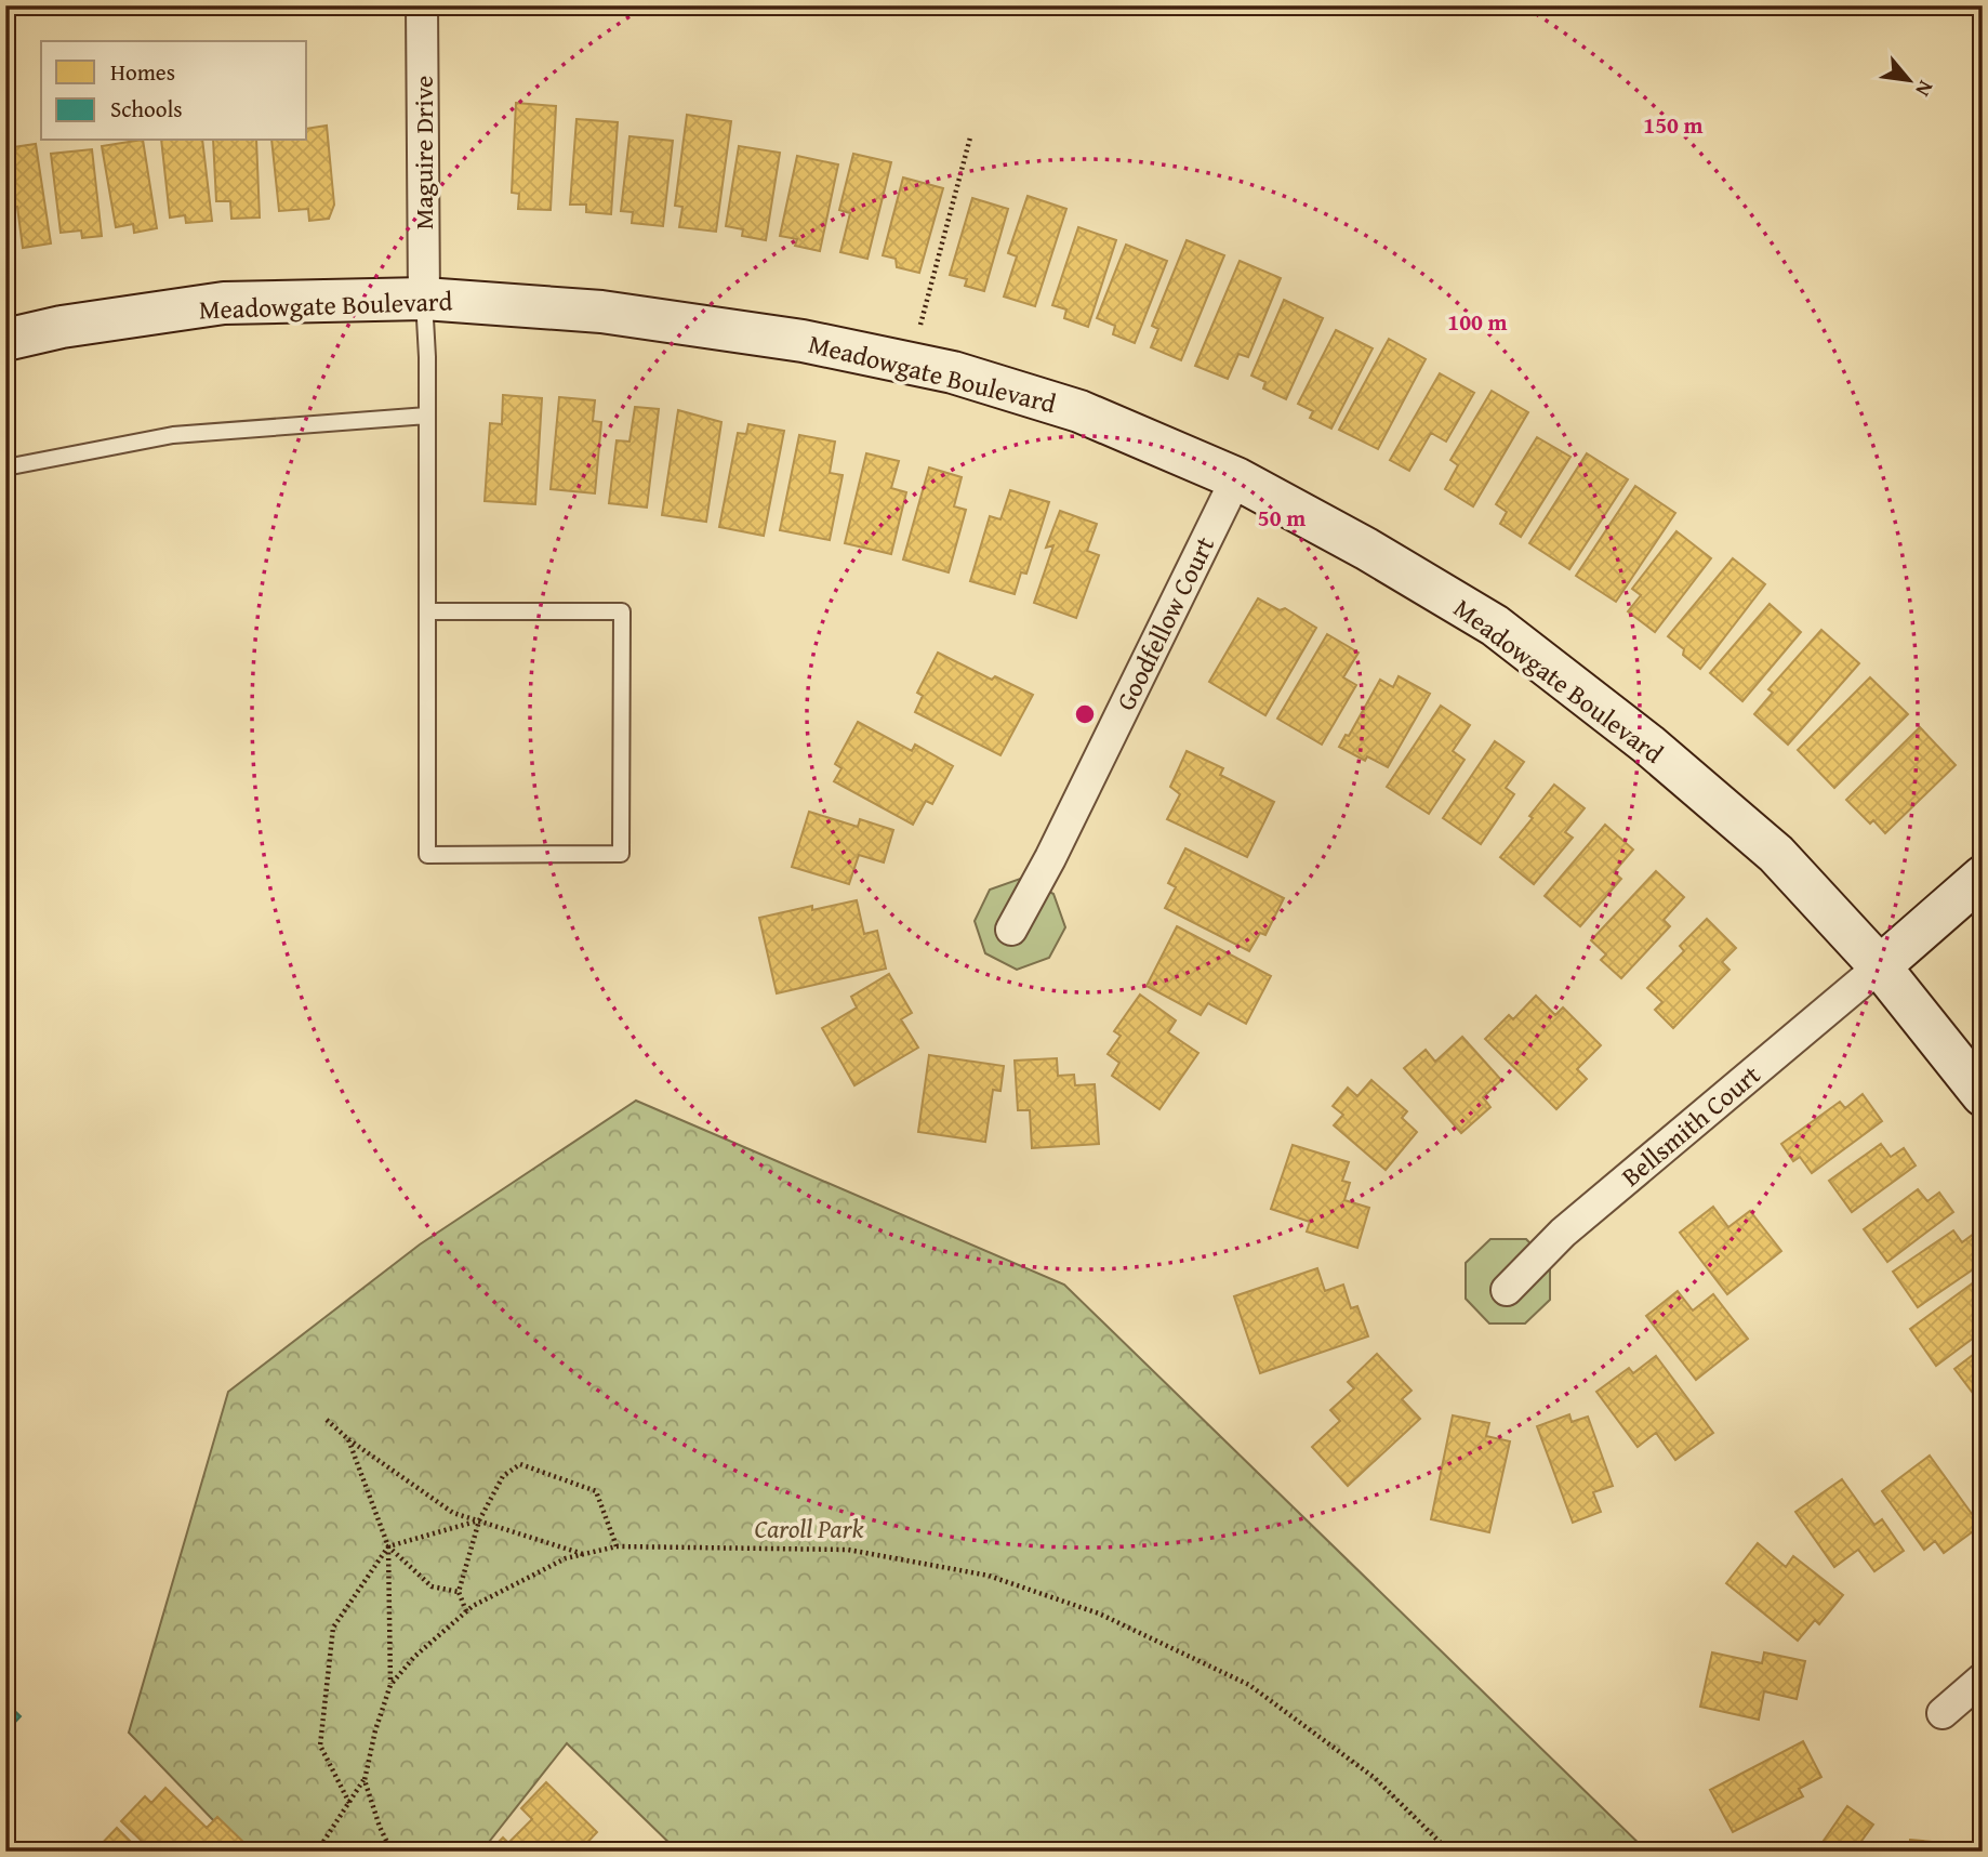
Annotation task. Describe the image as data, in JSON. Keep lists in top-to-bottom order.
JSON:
{
  "streets": {
    "street": [
      "Maguire Drive",
      "Meadowgate Boulevard",
      "Goodfellow Court",
      "Bellsmith Court"
    ]
  },
  "crossings": [
    ["Maguire Drive", "Meadowgate Boulevard"],
    ["Meadowgate Boulevard", "Goodfellow Court"],
    ["Meadowgate Boulevard", "Bellsmith Court"]
  ],
  "parks": ["Caroll Park"],
  "legend": ["Homes", "Schools"],
  "north": "bottom right",
  "rings": ["150 m", "100 m", "50 m"]
}
